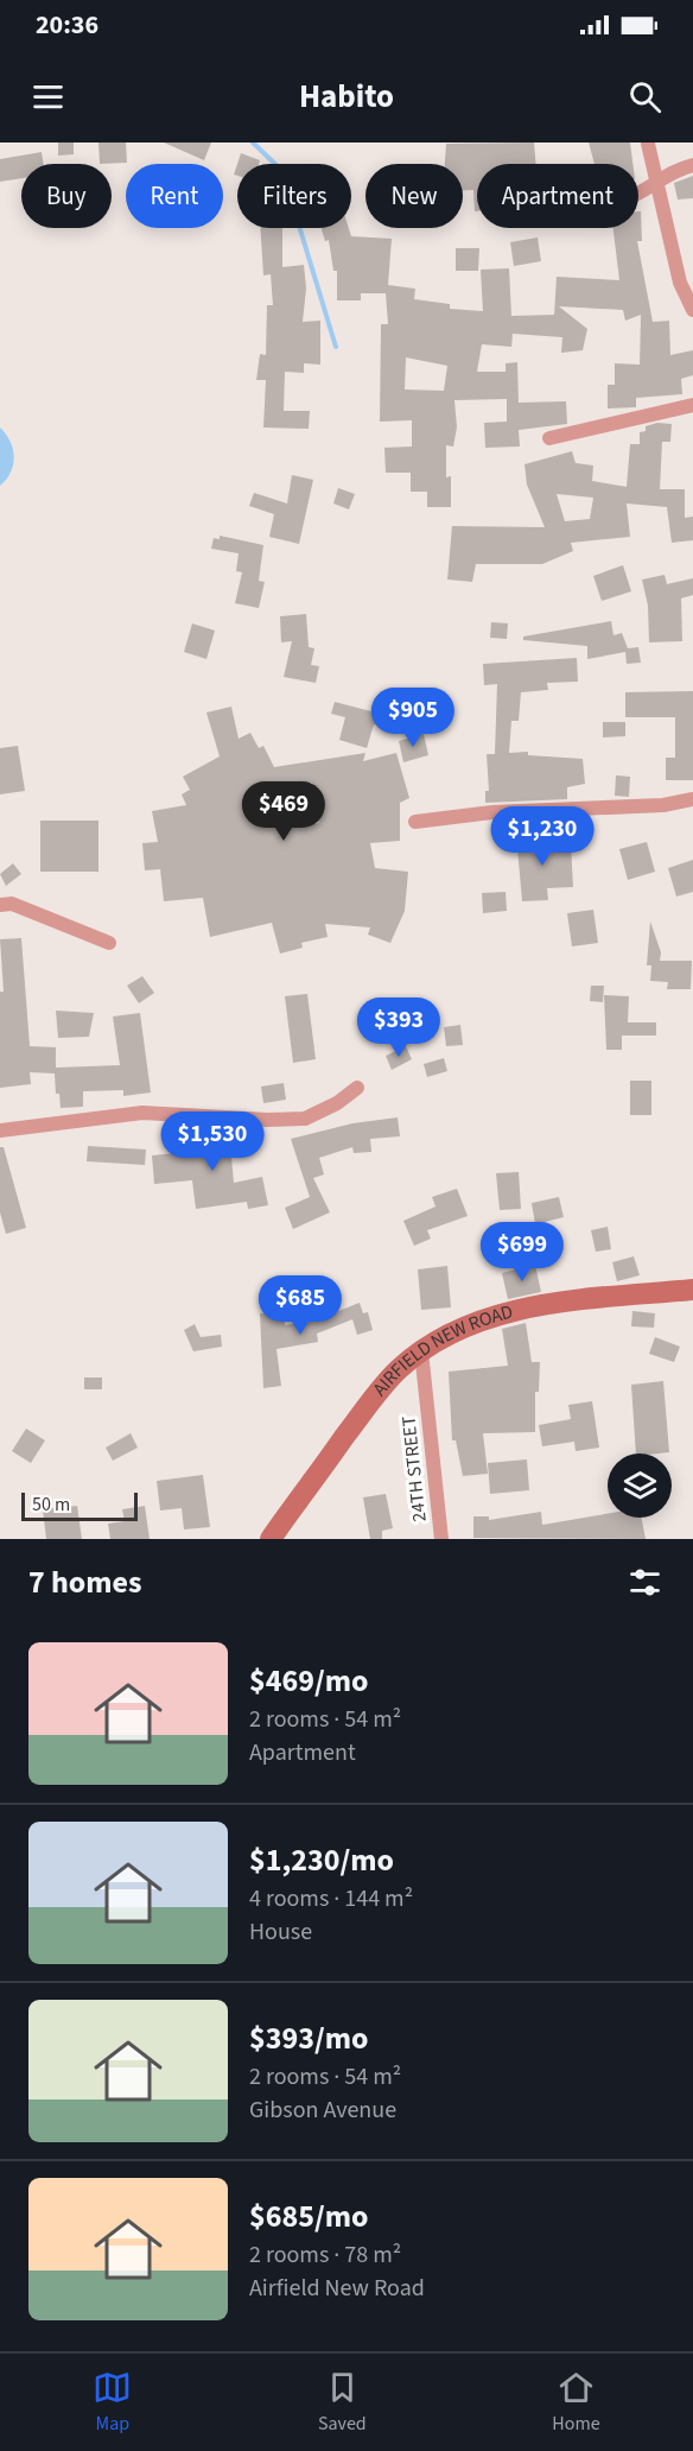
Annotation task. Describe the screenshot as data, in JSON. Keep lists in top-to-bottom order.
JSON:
{
  "streets": {
    "street": ["AIRFIELD NEW ROAD", "24TH STREET"]
  },
  "crossings": [
    ["AIRFIELD NEW ROAD", "24TH STREET"]
  ],
  "scale_bar": "50 m",
  "page": {
    "status": "20:36",
    "header": "Habito",
    "chip": [
      "Buy",
      "Rent",
      "Filters",
      "New",
      "Apartment"
    ],
    "price": [
      "$905",
      "$469",
      "$1,230",
      "$393",
      "$1,530",
      "$699",
      "$685"
    ],
    "scale": "50 m",
    "heading": "7 homes",
    "list": [
      {
        "name": "$469/mo",
        "note": "2 rooms · 54 m² · Apartment"
      },
      {
        "name": "$1,230/mo",
        "note": "4 rooms · 144 m² · House"
      },
      {
        "name": "$393/mo",
        "note": "2 rooms · 54 m² · Gibson Avenue"
      },
      {
        "name": "$685/mo",
        "note": "2 rooms · 78 m² · Airfield New Road"
      }
    ],
    "tabs": ["Map", "Saved", "Home"]
  }
}
